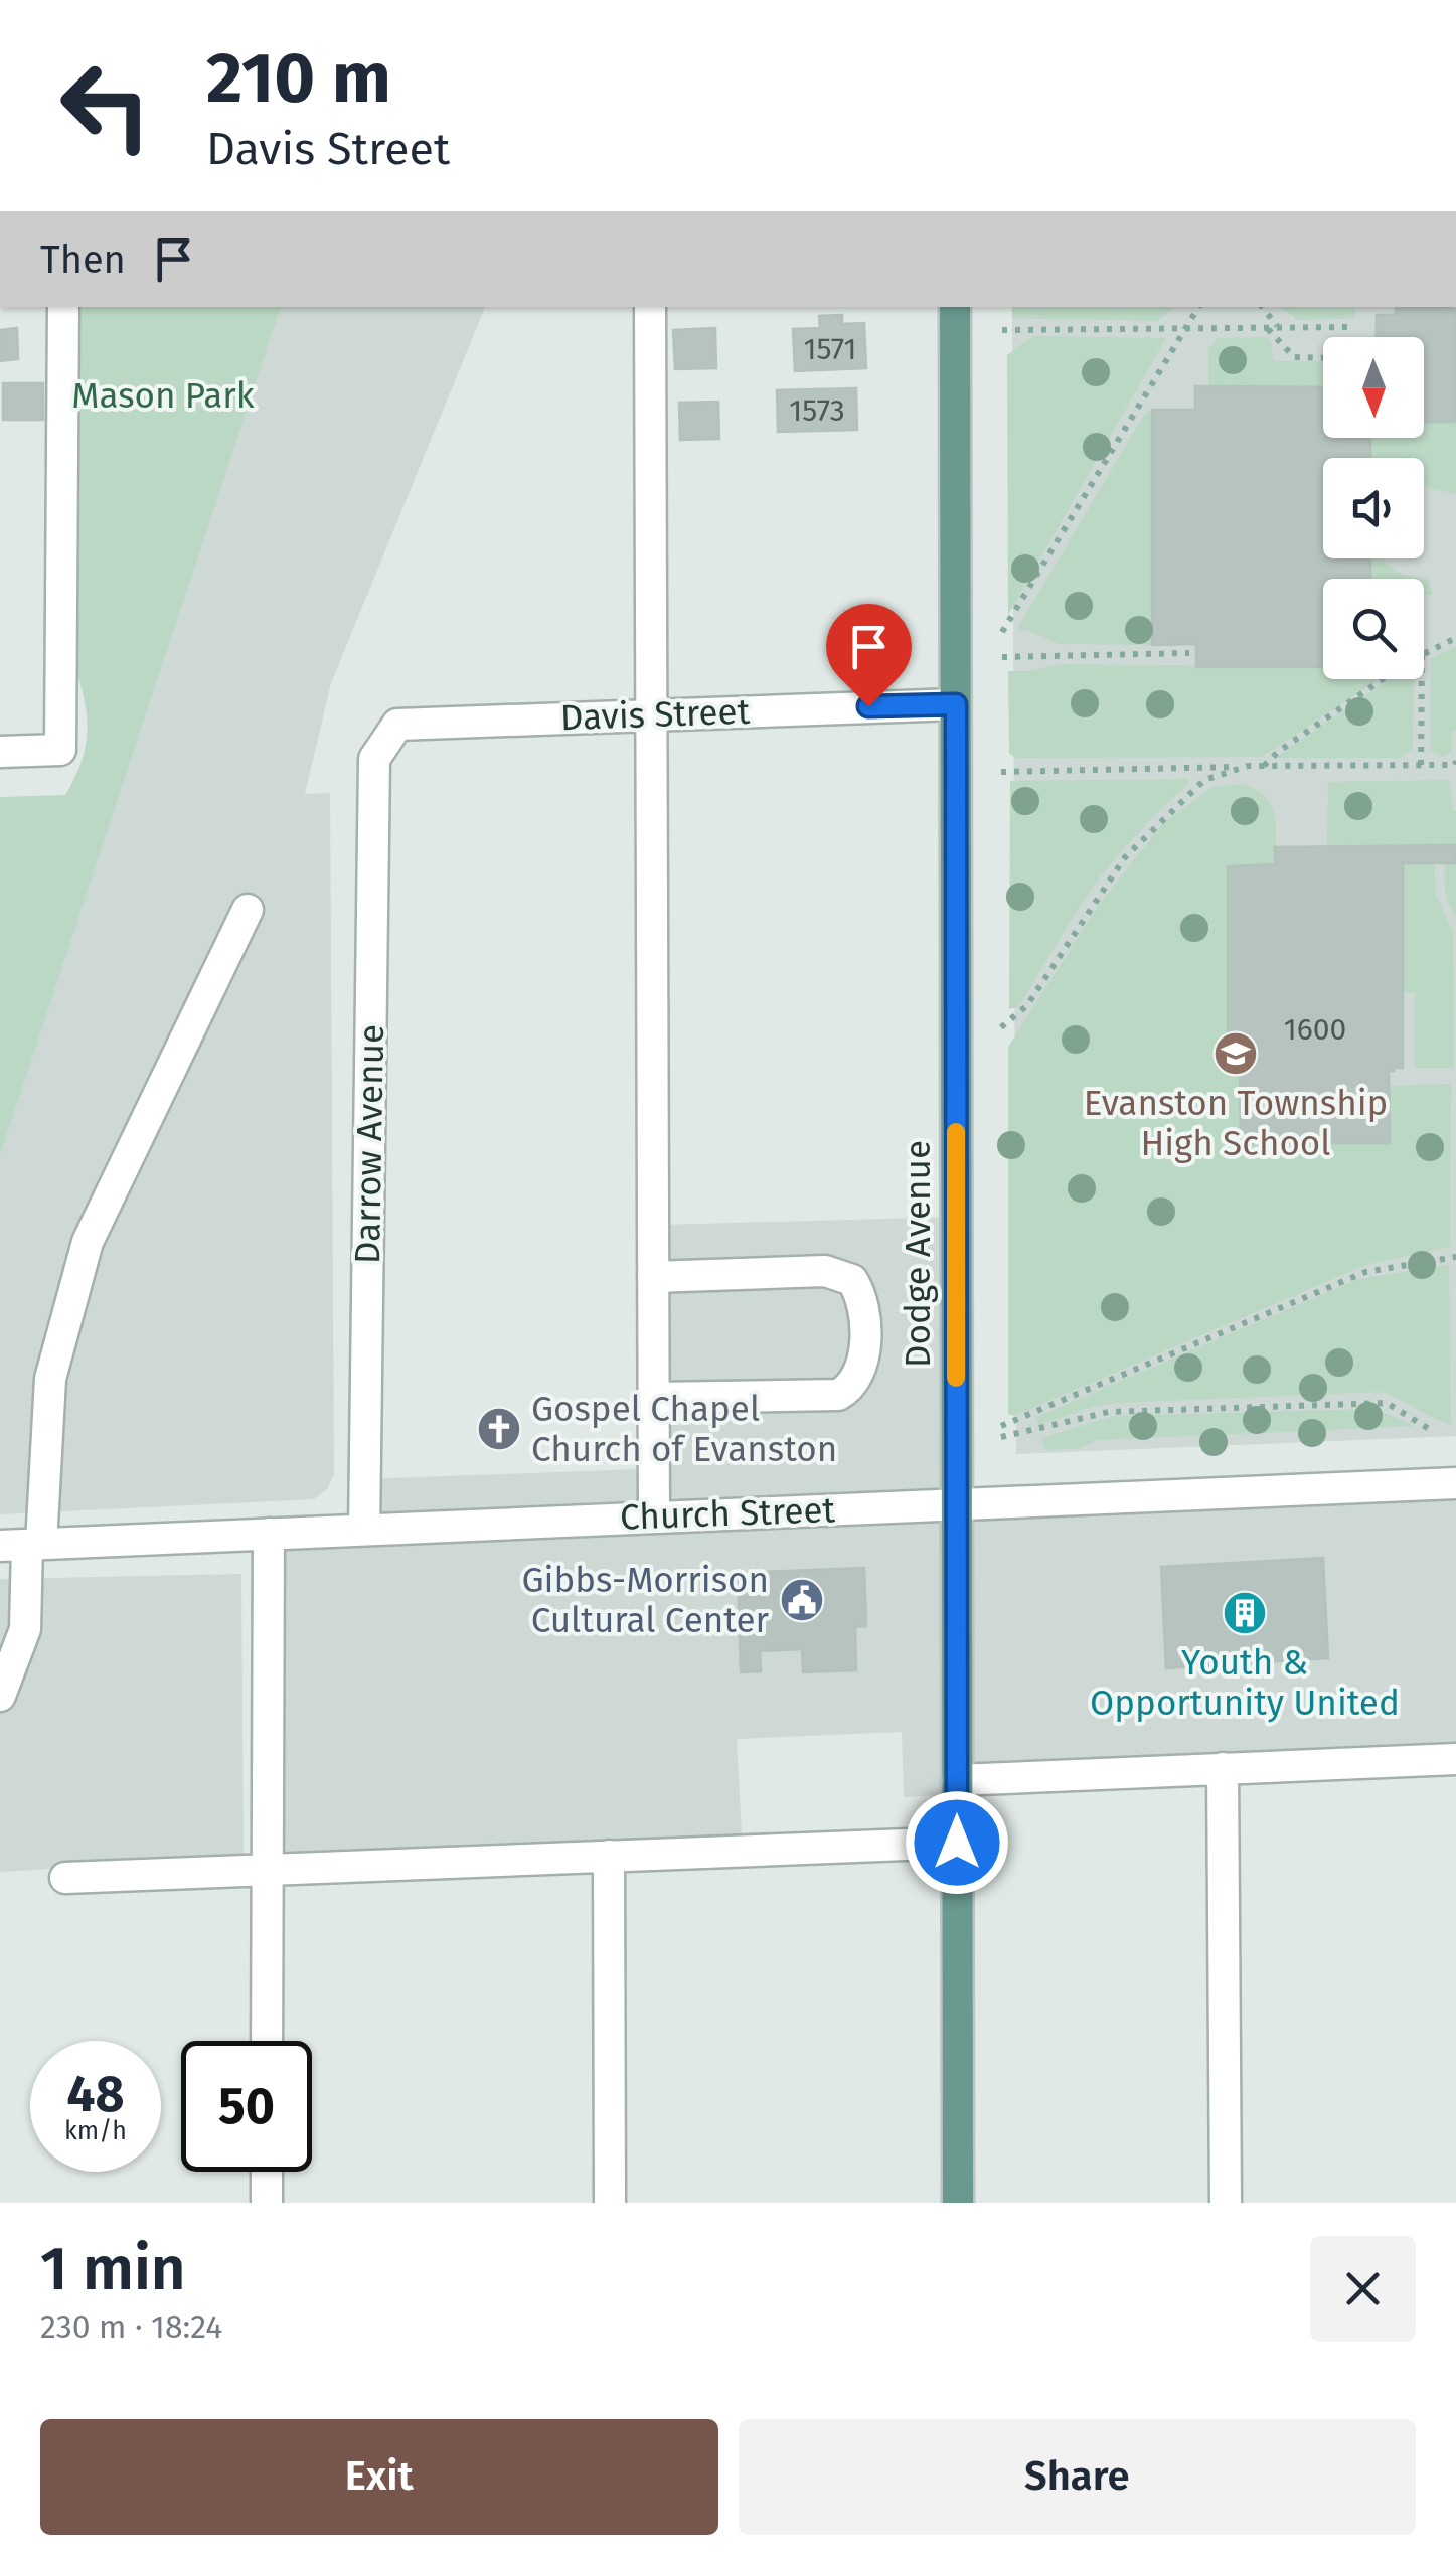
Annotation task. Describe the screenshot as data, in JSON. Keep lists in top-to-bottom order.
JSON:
{
  "streets": {
    "main road": ["Dodge Avenue"],
    "street": ["Davis Street", "Darrow Avenue", "Church Street"]
  },
  "crossings": [
    ["Davis Street", "Darrow Avenue"],
    ["Davis Street", "Dodge Avenue"],
    ["Darrow Avenue", "Church Street"],
    ["Dodge Avenue", "Church Street"]
  ],
  "parks": ["Mason Park"],
  "places": {
    "school or university": ["Evanston Township High School"],
    "church": ["Gospel Chapel Church of Evanston"],
    "public building": ["Gibbs-Morrison Cultural Center"],
    "building": ["Youth & Opportunity United"]
  },
  "house_numbers": ["1571", "1573", "1600"],
  "north": "bottom",
  "page": {
    "turn": ["210 m", "Davis Street"],
    "then": "Then",
    "speed": "48 km/h",
    "limit": "50",
    "heading": ["1 min", "230 m · 18:24"],
    "buttons": ["Exit", "Share"]
  }
}
